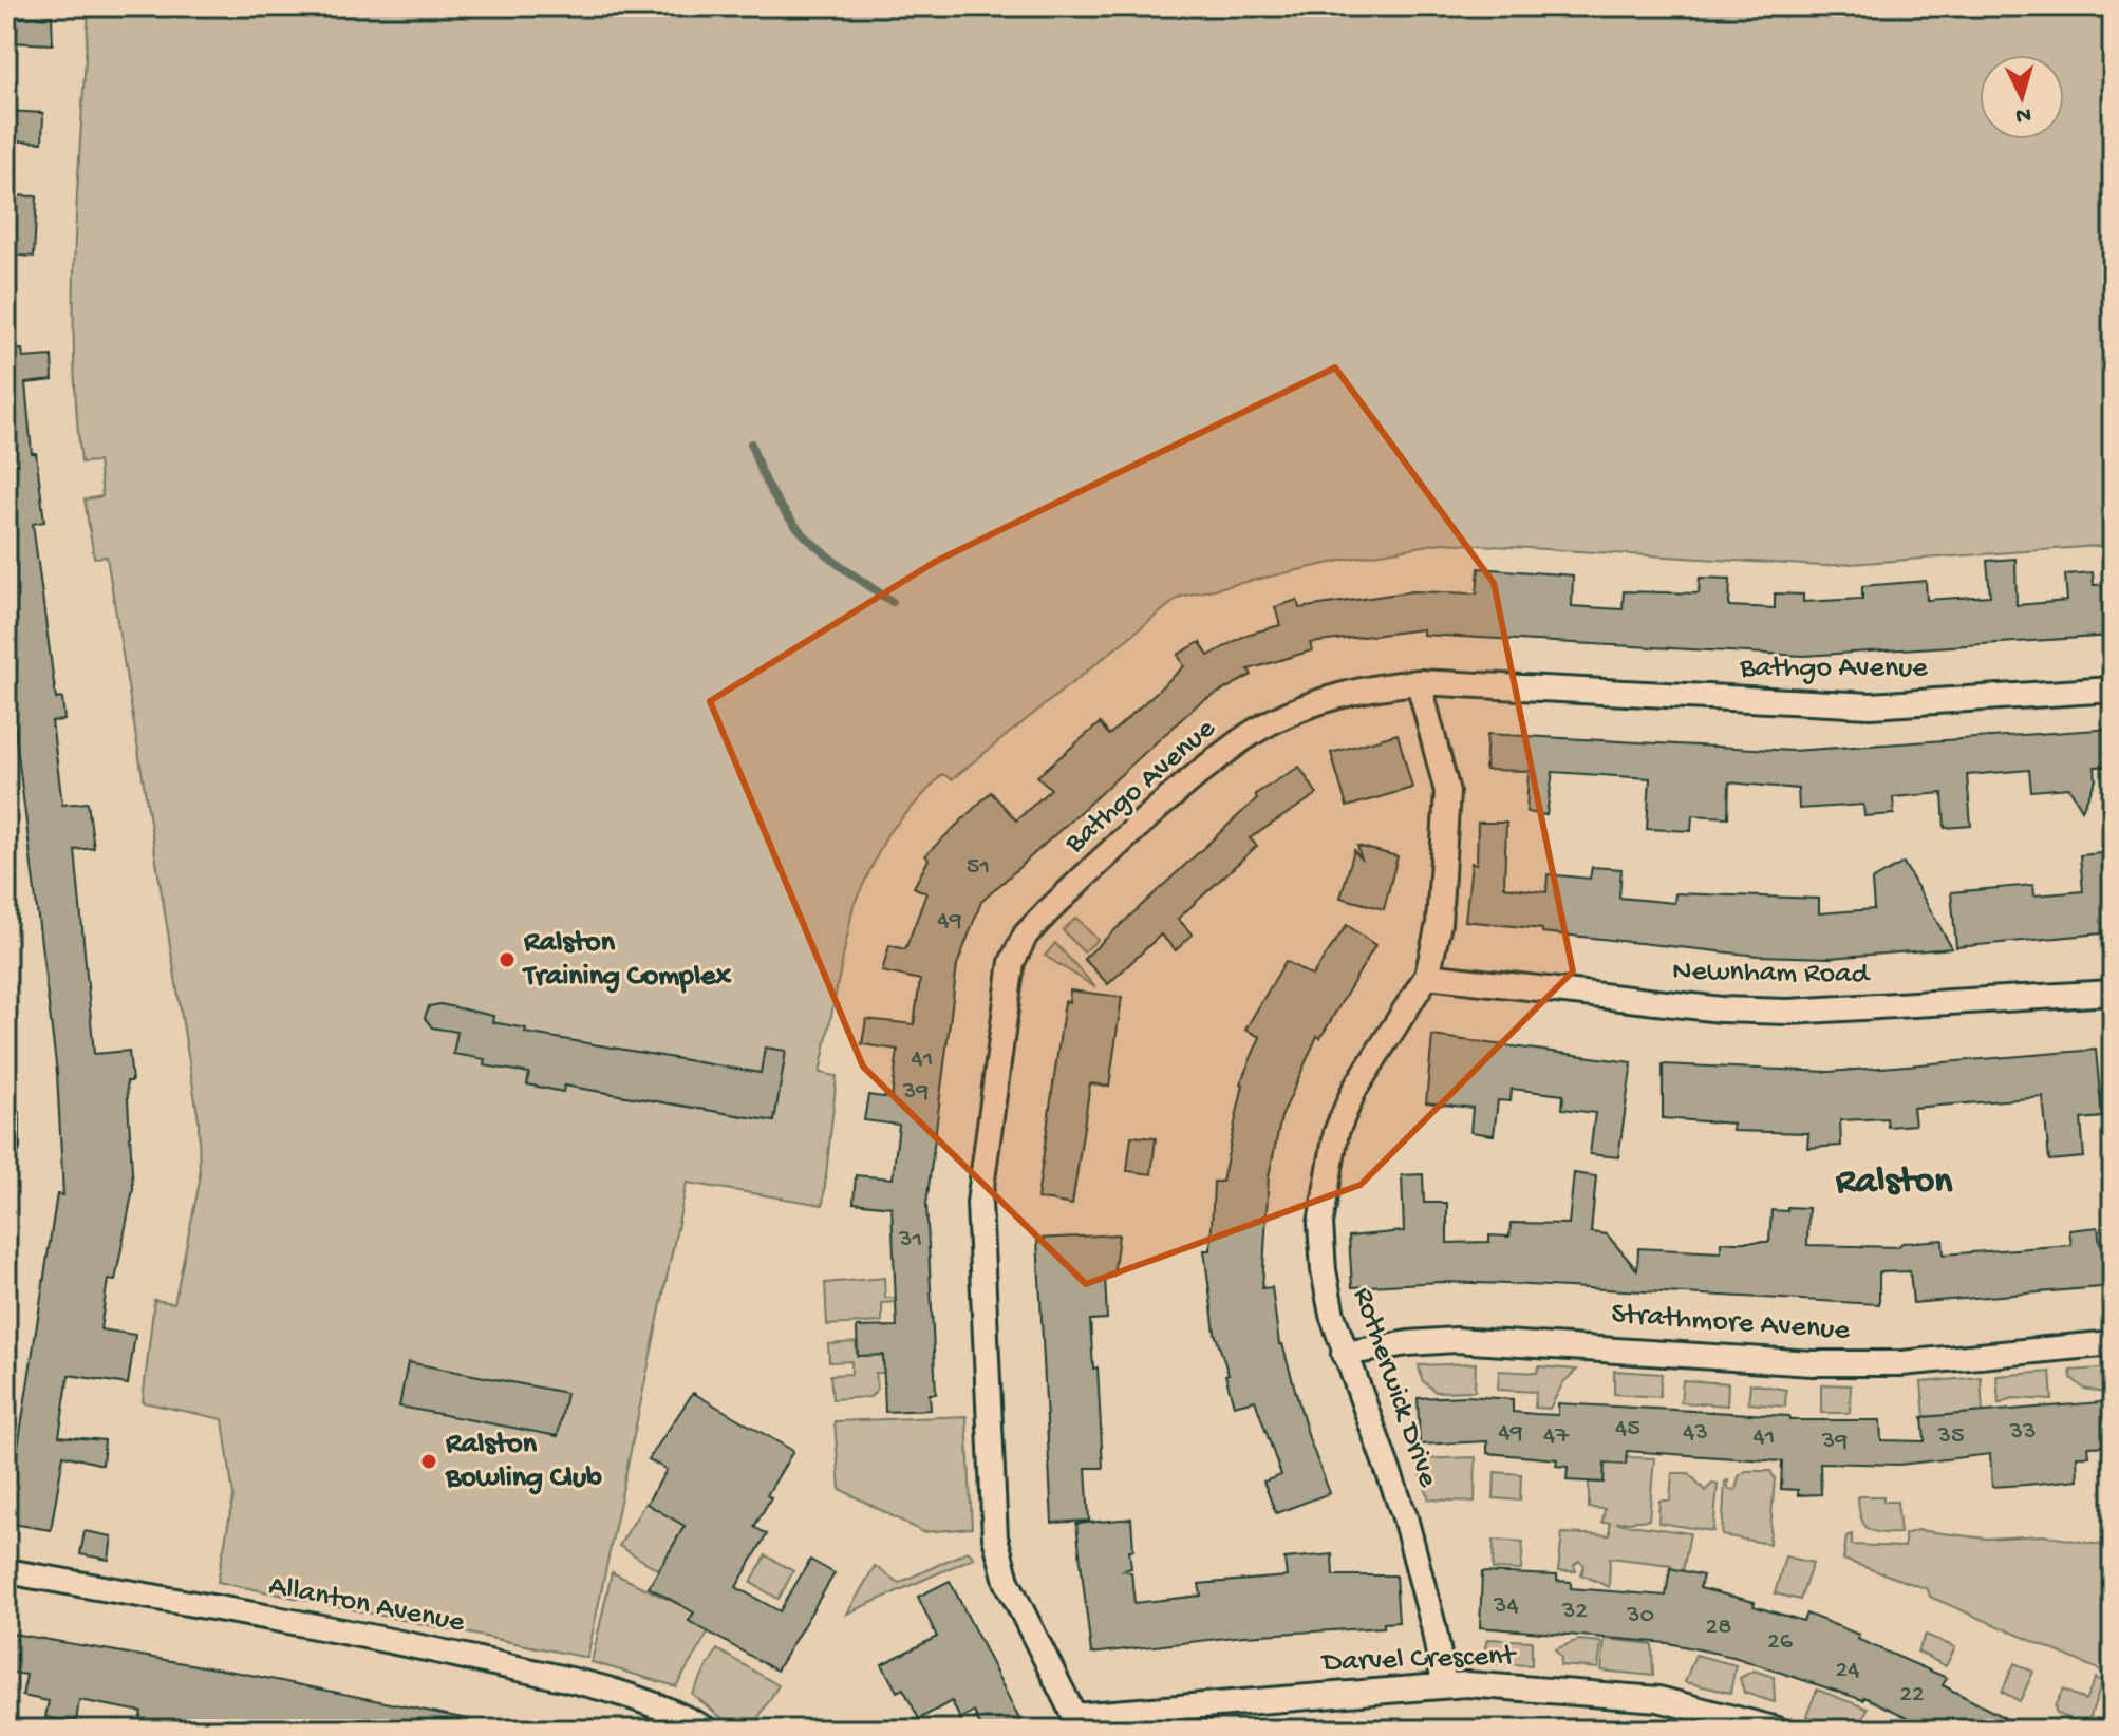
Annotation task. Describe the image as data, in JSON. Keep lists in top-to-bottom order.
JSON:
{
  "streets": {
    "street": [
      "Bathgo Avenue",
      "Newnham Road",
      "Strathmore Avenue",
      "Rotherwick Drive",
      "Allanton Avenue",
      "Darvel Crescent"
    ]
  },
  "crossings": [
    ["Bathgo Avenue", "Rotherwick Drive"],
    ["Bathgo Avenue", "Darvel Crescent"],
    ["Newnham Road", "Rotherwick Drive"],
    ["Strathmore Avenue", "Rotherwick Drive"],
    ["Rotherwick Drive", "Darvel Crescent"]
  ],
  "districts": ["Ralston"],
  "places": ["Ralston Training Complex", "Ralston Bowling Club"],
  "house_numbers": [
    "51",
    "49",
    "41",
    "39",
    "31",
    "45",
    "33",
    "49",
    "43",
    "47",
    "35",
    "41",
    "39",
    "34",
    "32",
    "30",
    "28",
    "26",
    "24",
    "22"
  ],
  "north": "bottom"
}
